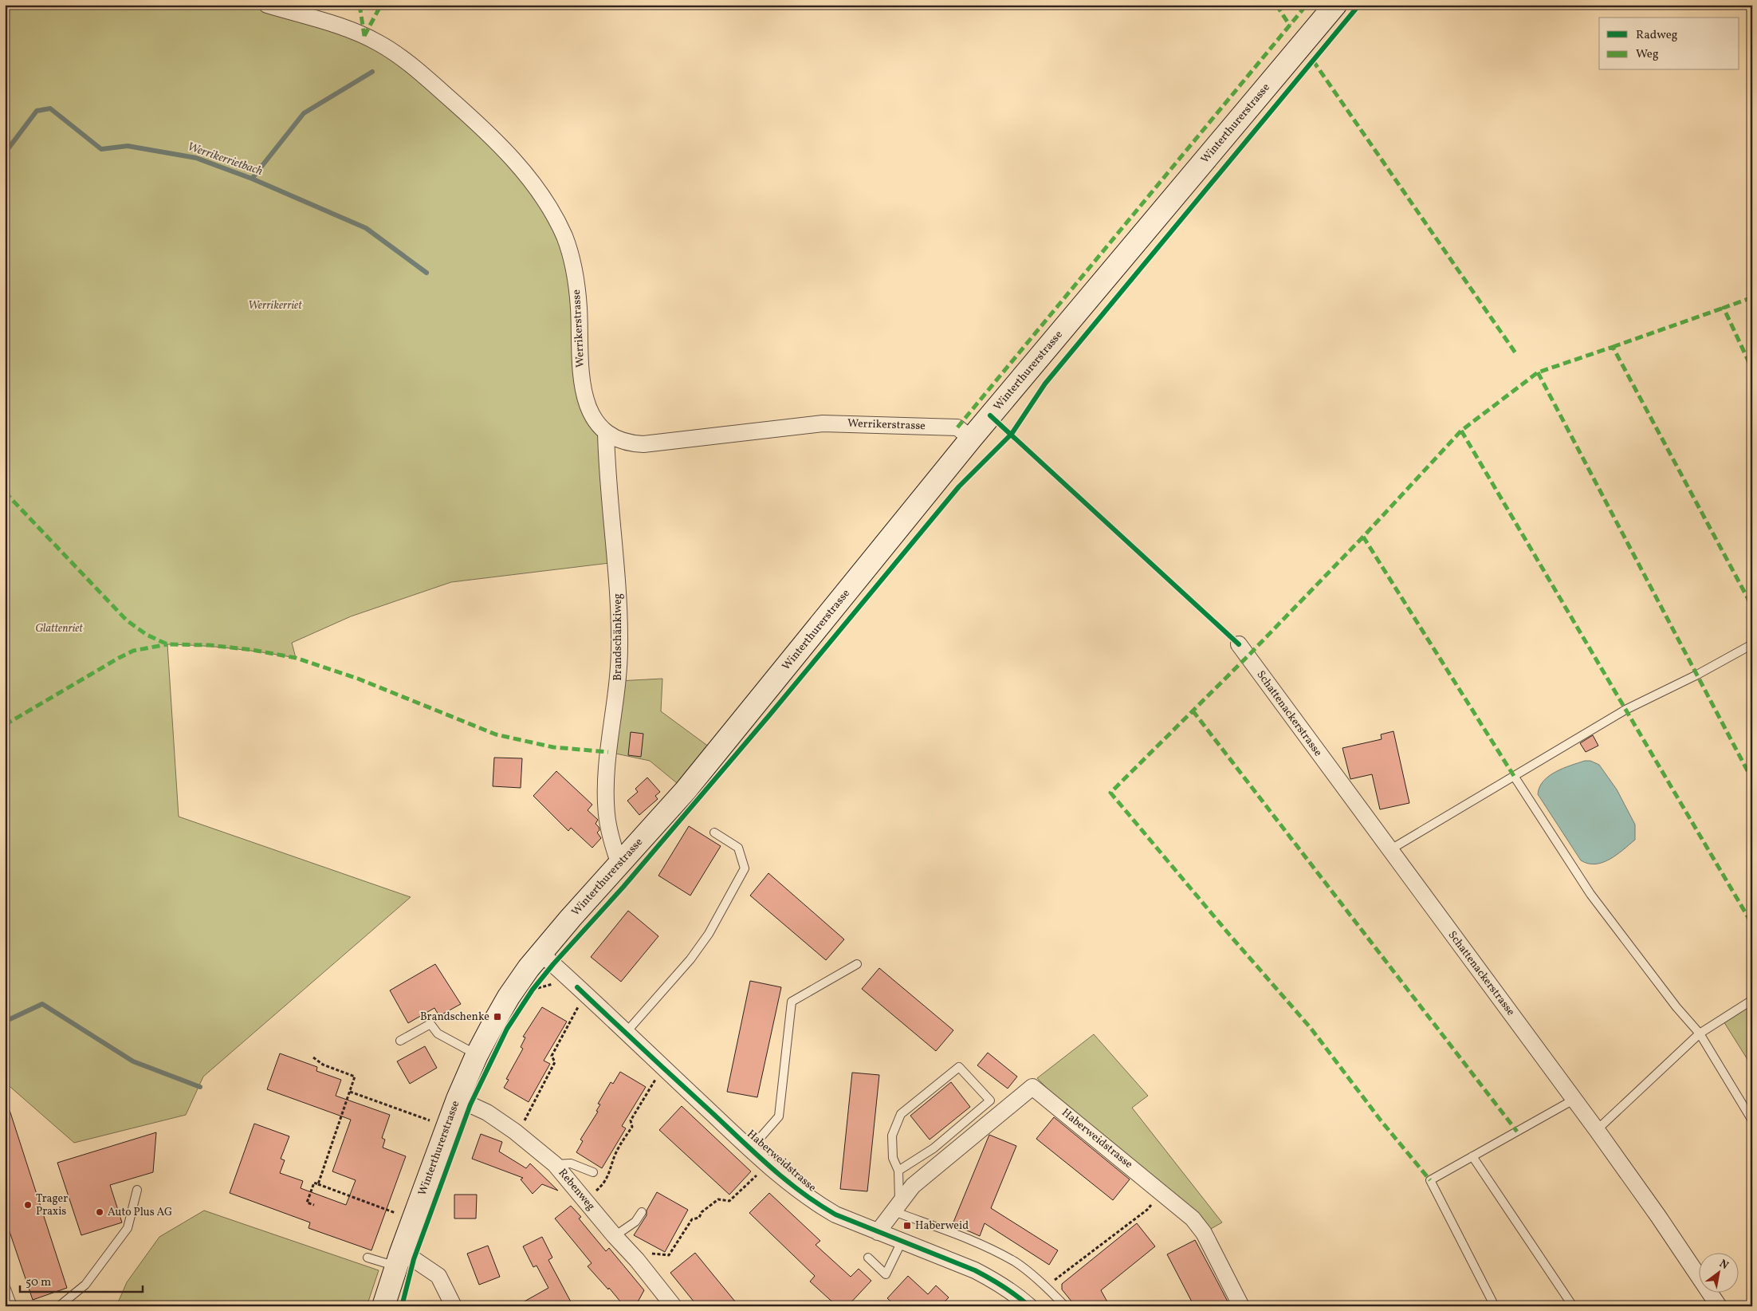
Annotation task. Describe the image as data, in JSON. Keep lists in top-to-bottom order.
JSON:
{
  "streets": {
    "main road": ["Winterthurerstrasse"],
    "street": [
      "Werrikerstrasse",
      "Brandschänkiweg",
      "Schattenackerstrasse",
      "Haberweidstrasse",
      "Rebenweg"
    ]
  },
  "crossings": [
    ["Winterthurerstrasse", "Werrikerstrasse"],
    ["Winterthurerstrasse", "Brandschänkiweg"],
    ["Winterthurerstrasse", "Haberweidstrasse"],
    ["Winterthurerstrasse", "Rebenweg"],
    ["Werrikerstrasse", "Brandschänkiweg"]
  ],
  "water": ["Werrikerrietbach"],
  "parks": ["Werrikerriet", "Glattenriet"],
  "places": {
    "transit": ["Brandschenke", "Haberweid"],
    "other": ["Trager Praxis", "Auto Plus AG"]
  },
  "legend": ["Radweg", "Weg"],
  "scale_bar": "50 m",
  "north": "top right"
}
